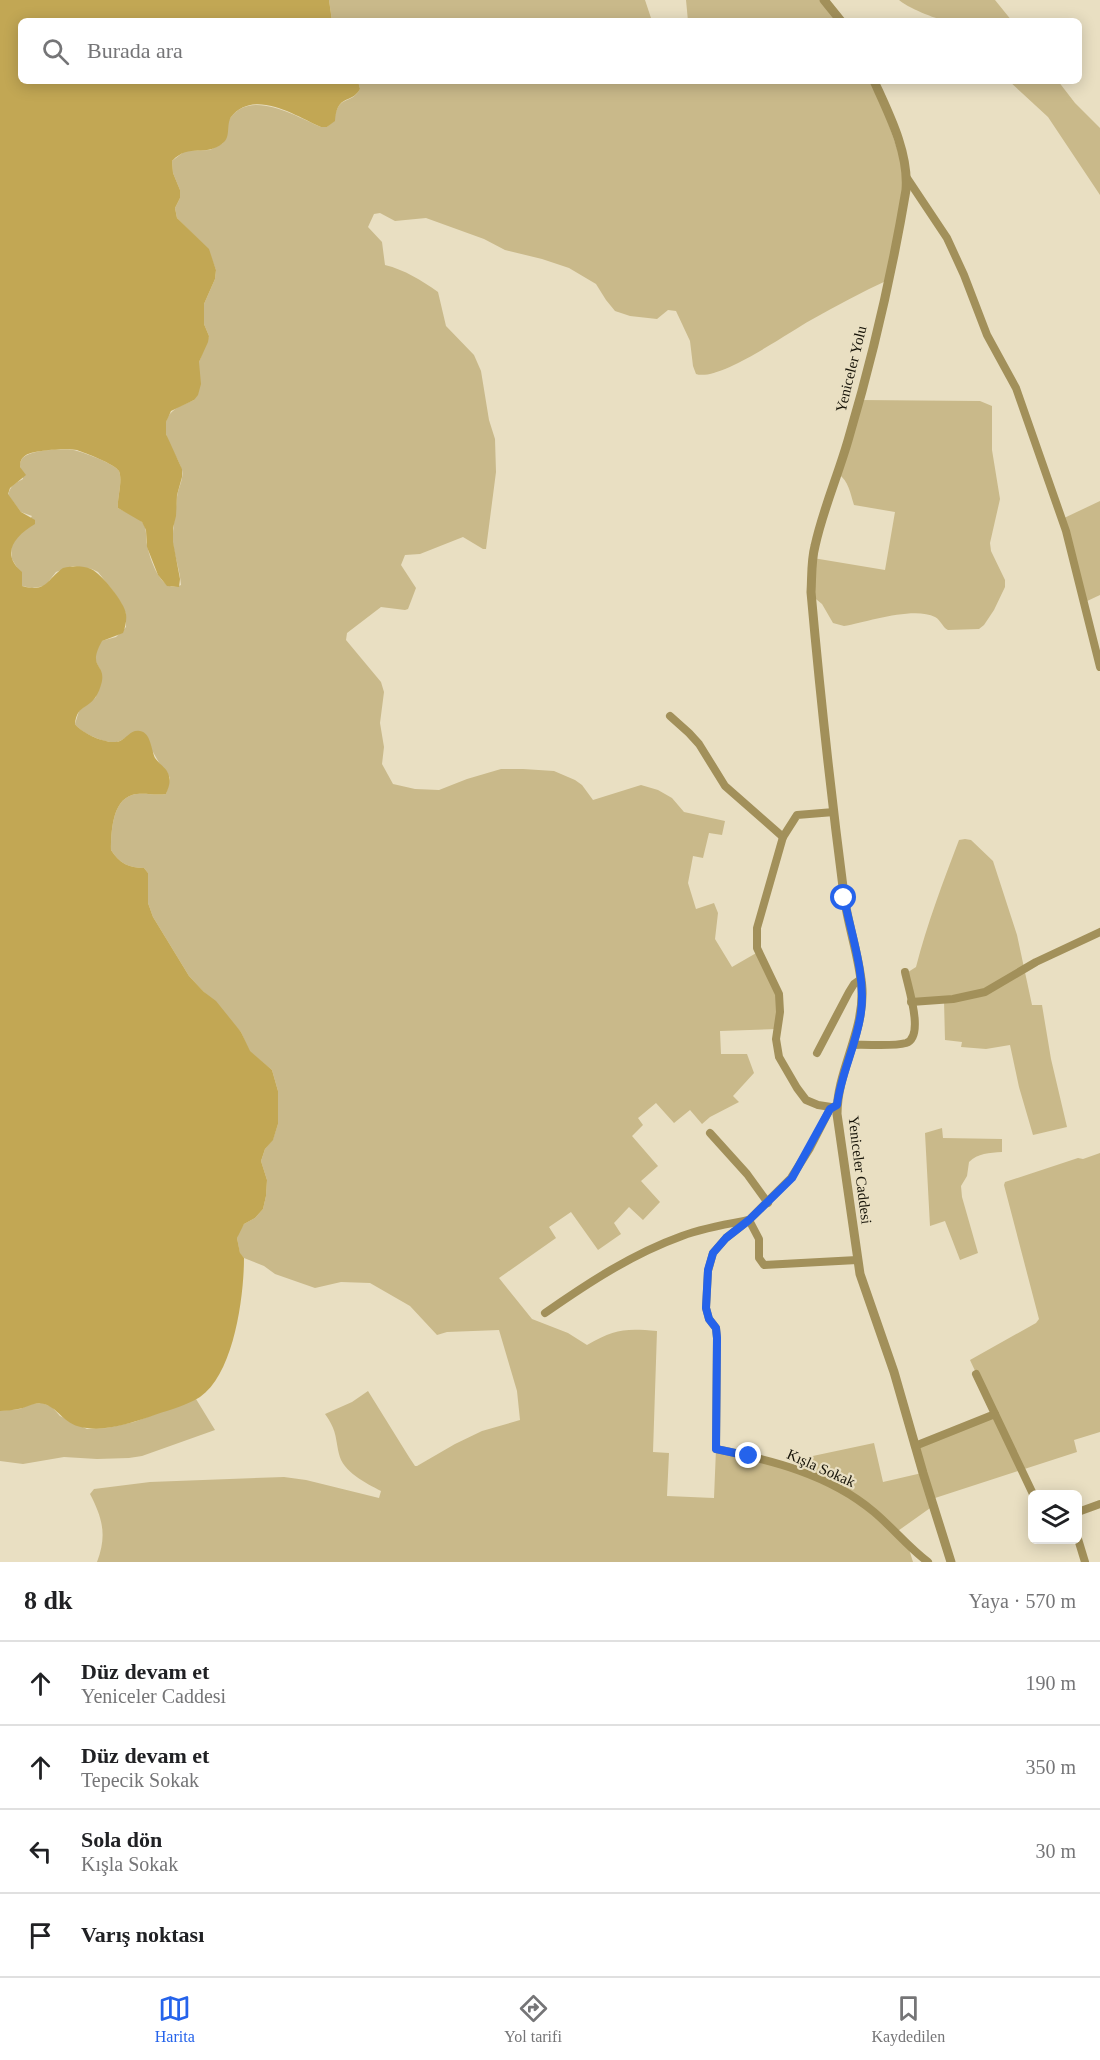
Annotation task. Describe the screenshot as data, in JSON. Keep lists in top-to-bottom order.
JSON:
{
  "streets": {
    "street": ["Yeniceler Yolu", "Yeniceler Caddesi", "Kışla Sokak"]
  },
  "crossings": [
    ["Yeniceler Yolu", "Yeniceler Caddesi"]
  ],
  "page": {
    "search": "Burada ara",
    "heading": ["8 dk", "Yaya · 570 m"],
    "list": [
      ["Düz devam et", "Yeniceler Caddesi", "190 m"],
      ["Düz devam et", "Tepecik Sokak", "350 m"],
      ["Sola dön", "Kışla Sokak", "30 m"],
      "Varış noktası"
    ],
    "nav": ["Harita", "Yol tarifi", "Kaydedilen"]
  }
}
